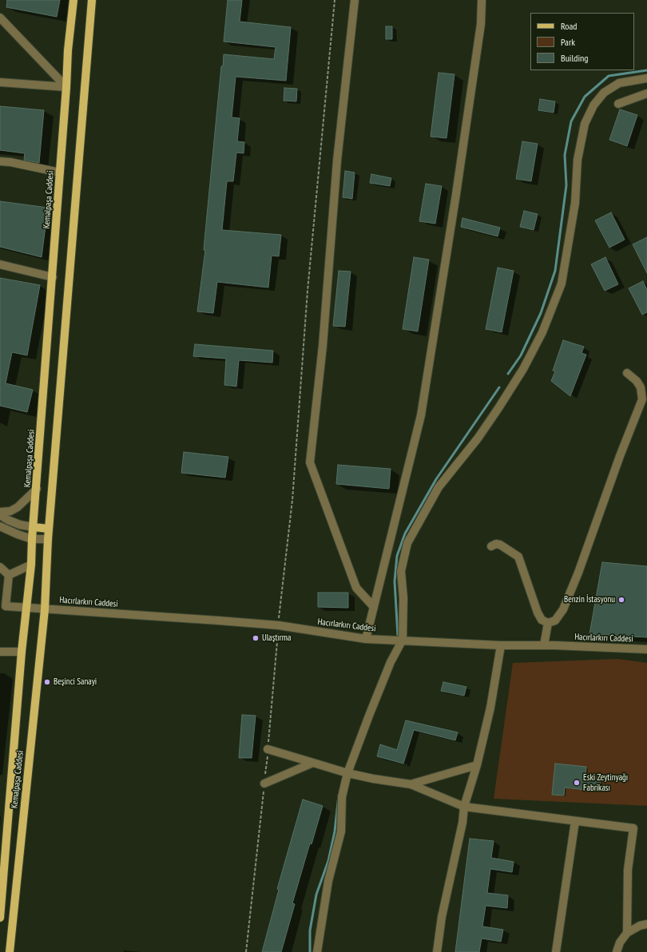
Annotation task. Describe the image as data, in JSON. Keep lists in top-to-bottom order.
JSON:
{
  "streets": {
    "main road": ["Kemalpaşa Caddesi"],
    "street": ["Hacırlarkırı Caddesi"]
  },
  "crossings": [
    ["Kemalpaşa Caddesi", "Hacırlarkırı Caddesi"]
  ],
  "places": [
    "Benzin İstasyonu",
    "Ulaştırma",
    "Beşinci Sanayi",
    "Eski Zeytinyağı Fabrikası"
  ],
  "legend": ["Road", "Park", "Building"]
}
